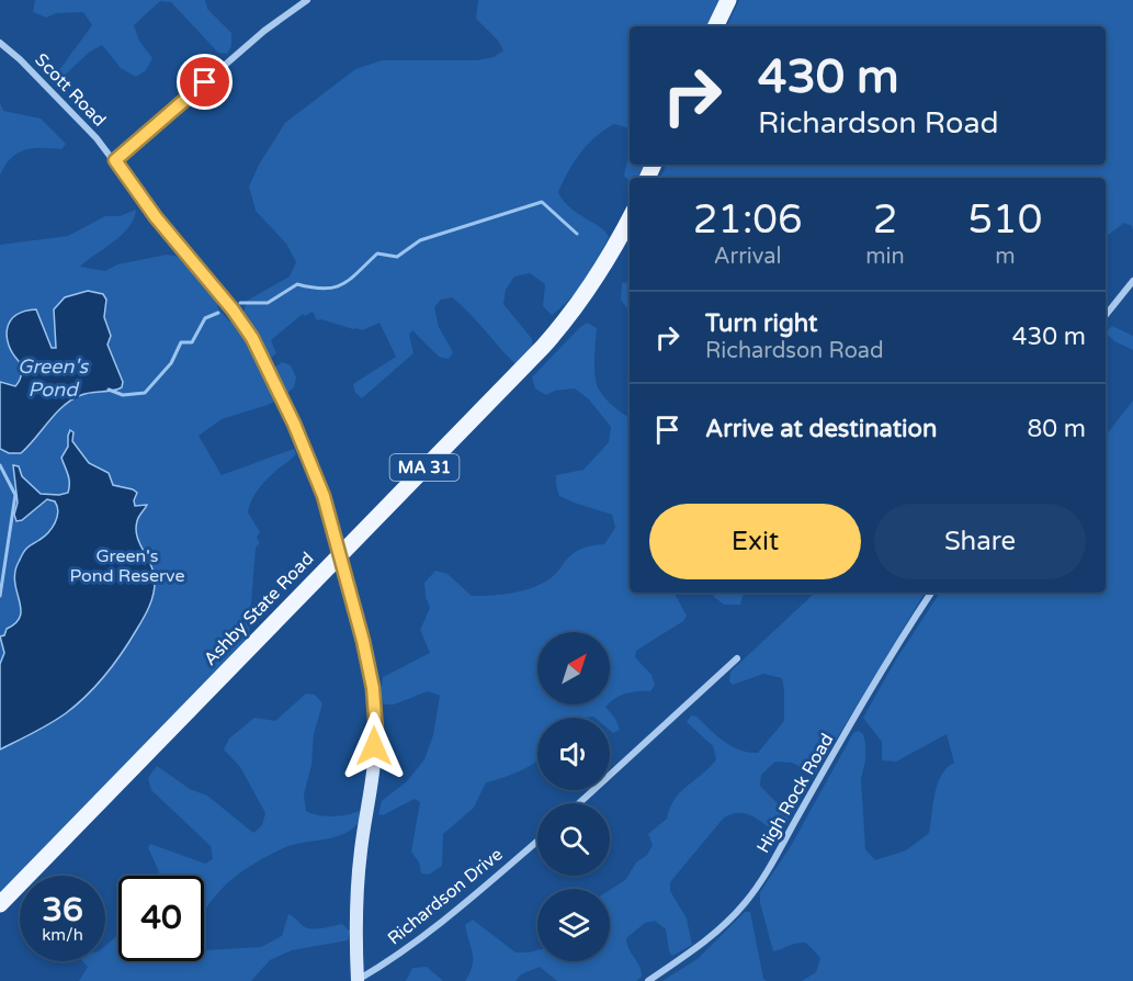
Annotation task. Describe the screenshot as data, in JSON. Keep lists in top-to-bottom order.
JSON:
{
  "streets": {
    "main road": ["MA 31", "Ashby State Road"],
    "street": ["Scott Road", "High Rock Road", "Richardson Drive"]
  },
  "crossings": [
    ["Scott Road", "Ashby State Road"]
  ],
  "water": ["Green's Pond"],
  "parks": ["Green's Pond Reserve"],
  "north": "top right",
  "page": {
    "turn": ["430 m", "Richardson Road"],
    "eta": [
      "21:06",
      "Arrival",
      "2",
      "min",
      "510",
      "m"
    ],
    "list": [
      {
        "name": "Turn right",
        "note": "Richardson Road",
        "value": "430 m"
      },
      {
        "name": "Arrive at destination",
        "value": "80 m"
      }
    ],
    "buttons": ["Exit", "Share"],
    "speed": "36 km/h",
    "limit": "40"
  }
}
